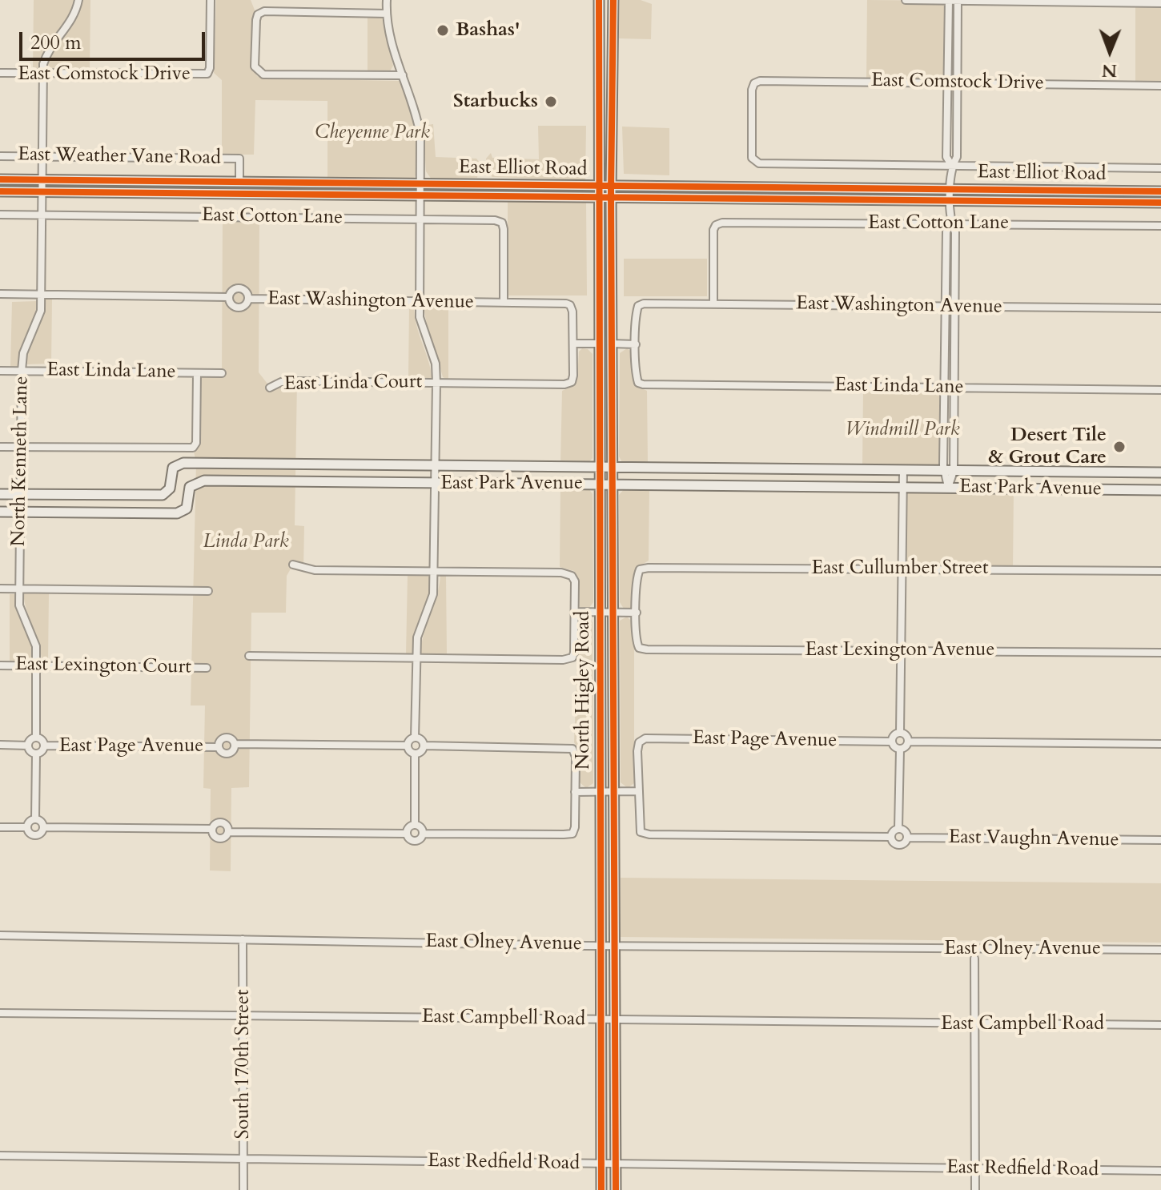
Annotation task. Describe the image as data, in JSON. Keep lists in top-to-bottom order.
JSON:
{
  "streets": {
    "main road": ["East Elliot Road", "East Park Avenue", "North Higley Road"],
    "street": [
      "East Comstock Drive",
      "East Weather Vane Road",
      "East Cotton Lane",
      "East Washington Avenue",
      "East Linda Lane",
      "East Linda Court",
      "North Kenneth Lane",
      "East Cullumber Street",
      "East Lexington Avenue",
      "East Lexington Court",
      "East Page Avenue",
      "East Vaughn Avenue",
      "East Olney Avenue",
      "East Campbell Road",
      "South 170th Street",
      "East Redfield Road"
    ]
  },
  "crossings": [
    ["East Comstock Drive", "North Kenneth Lane"],
    ["East Weather Vane Road", "East Elliot Road"],
    ["East Weather Vane Road", "North Kenneth Lane"],
    ["East Elliot Road", "North Kenneth Lane"],
    ["East Elliot Road", "North Higley Road"],
    ["East Cotton Lane", "East Washington Avenue"],
    ["East Cotton Lane", "North Kenneth Lane"],
    ["East Washington Avenue", "East Linda Lane"],
    ["East Washington Avenue", "North Kenneth Lane"],
    ["East Linda Lane", "North Kenneth Lane"],
    ["North Kenneth Lane", "East Park Avenue"],
    ["North Kenneth Lane", "East Lexington Court"],
    ["North Kenneth Lane", "East Page Avenue"],
    ["East Park Avenue", "North Higley Road"],
    ["East Cullumber Street", "East Lexington Avenue"],
    ["North Higley Road", "East Olney Avenue"],
    ["North Higley Road", "East Campbell Road"],
    ["North Higley Road", "East Redfield Road"],
    ["East Page Avenue", "East Vaughn Avenue"],
    ["East Olney Avenue", "South 170th Street"],
    ["East Campbell Road", "South 170th Street"],
    ["South 170th Street", "East Redfield Road"]
  ],
  "parks": ["Cheyenne Park", "Windmill Park", "Linda Park"],
  "places": ["Bashas'", "Starbucks", "Desert Tile & Grout Care"],
  "scale_bar": "200 m",
  "north": "bottom"
}
